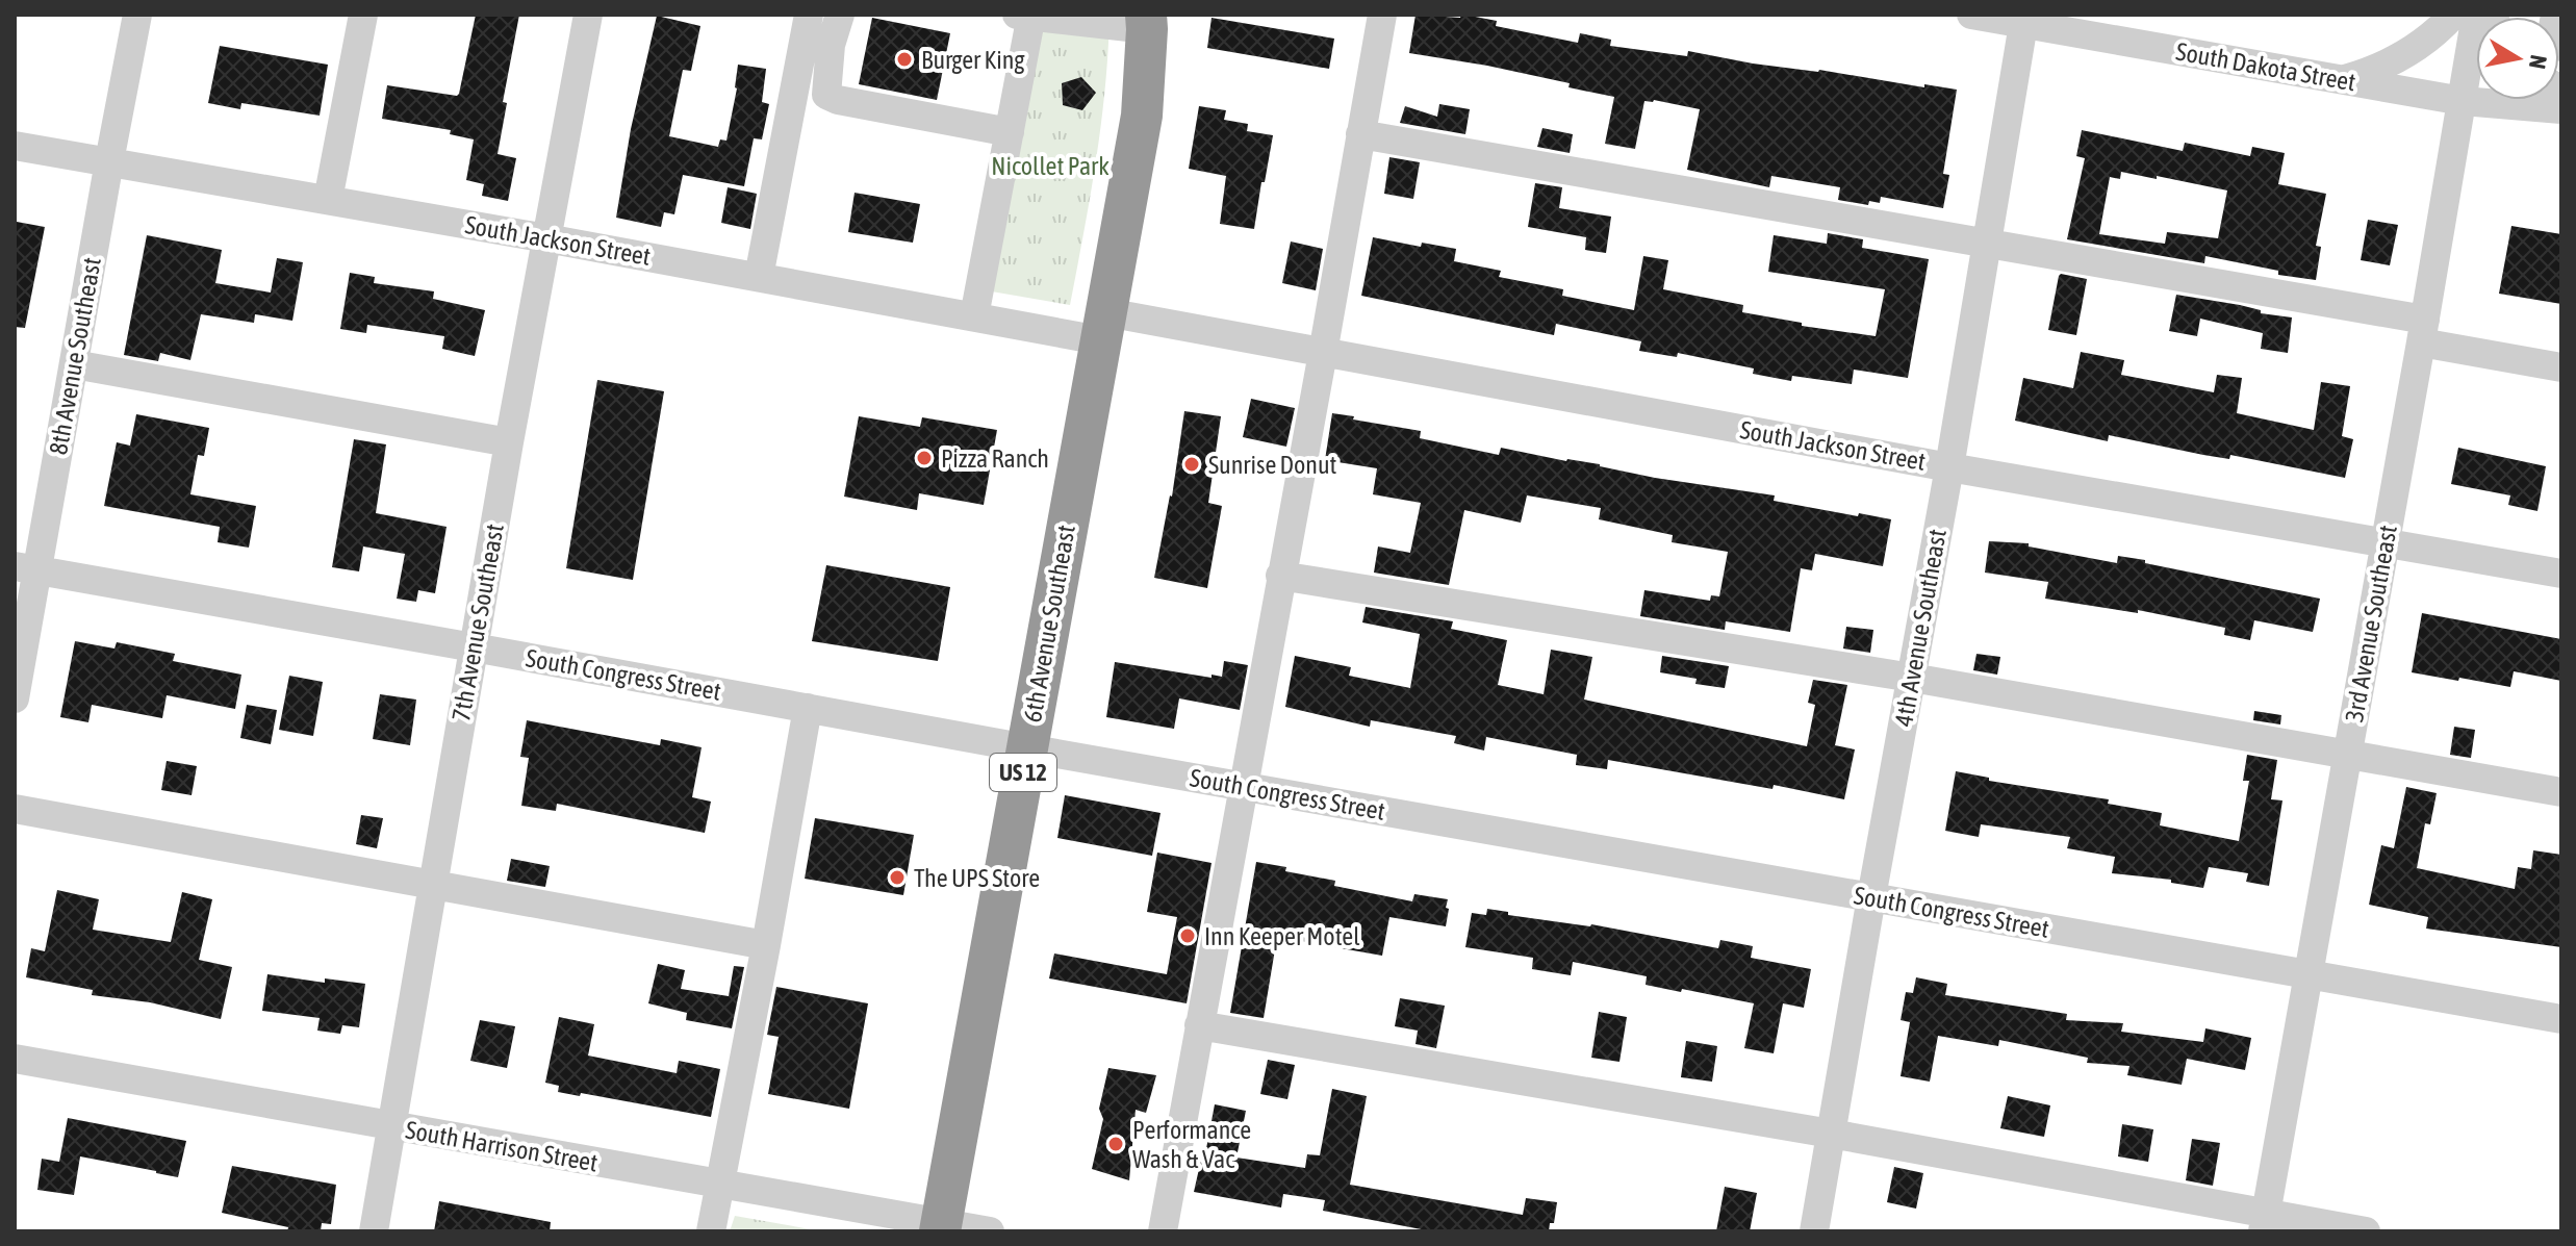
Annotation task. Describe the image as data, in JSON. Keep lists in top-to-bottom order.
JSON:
{
  "streets": {
    "highway": ["6th Avenue Southeast", "US 12"],
    "street": [
      "South Dakota Street",
      "South Jackson Street",
      "8th Avenue Southeast",
      "7th Avenue Southeast",
      "3rd Avenue Southeast",
      "4th Avenue Southeast",
      "South Congress Street",
      "South Harrison Street"
    ]
  },
  "crossings": [
    ["South Dakota Street", "3rd Avenue Southeast"],
    ["South Dakota Street", "4th Avenue Southeast"],
    ["South Jackson Street", "8th Avenue Southeast"],
    ["South Jackson Street", "7th Avenue Southeast"],
    ["South Jackson Street", "6th Avenue Southeast"],
    ["South Jackson Street", "3rd Avenue Southeast"],
    ["South Jackson Street", "4th Avenue Southeast"],
    ["8th Avenue Southeast", "South Congress Street"],
    ["7th Avenue Southeast", "South Congress Street"],
    ["7th Avenue Southeast", "South Harrison Street"],
    ["6th Avenue Southeast", "South Congress Street"],
    ["6th Avenue Southeast", "South Harrison Street"],
    ["3rd Avenue Southeast", "South Congress Street"],
    ["4th Avenue Southeast", "South Congress Street"]
  ],
  "parks": ["Nicollet Park"],
  "places": [
    "Burger King",
    "Pizza Ranch",
    "Sunrise Donut",
    "The UPS Store",
    "Inn Keeper Motel",
    "Performance Wash & Vac"
  ],
  "north": "right"
}
